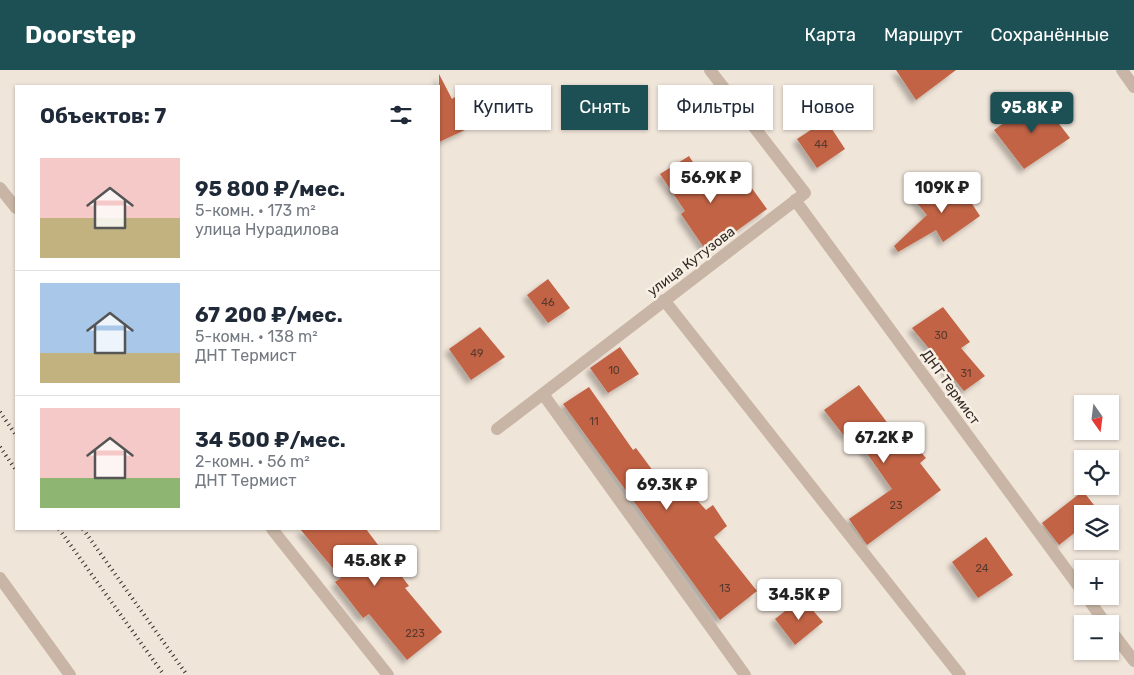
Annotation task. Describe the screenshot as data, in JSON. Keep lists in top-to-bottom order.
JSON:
{
  "streets": {
    "street": ["улица Кутузова", "ДНТ Термист"]
  },
  "crossings": [
    ["улица Кутузова", "ДНТ Термист"]
  ],
  "house_numbers": [
    "44",
    "46",
    "30",
    "49",
    "10",
    "31",
    "11",
    "23",
    "24",
    "13",
    "223"
  ],
  "north": "bottom",
  "page": {
    "header": "Doorstep",
    "nav": ["Карта", "Маршрут", "Сохранённые"],
    "chip": [
      "Купить",
      "Снять",
      "Фильтры",
      "Новое"
    ],
    "heading": "Объектов: 7",
    "price": [
      "95.8K ₽",
      "56.9K ₽",
      "109K ₽",
      "67.2K ₽",
      "69.3K ₽",
      "45.8K ₽",
      "34.5K ₽"
    ],
    "list": [
      {
        "name": "95 800 ₽/мес.",
        "note": "5-комн. · 173 m² · улица Нурадилова"
      },
      {
        "name": "67 200 ₽/мес.",
        "note": "5-комн. · 138 m² · ДНТ Термист"
      },
      {
        "name": "34 500 ₽/мес.",
        "note": "2-комн. · 56 m² · ДНТ Термист"
      }
    ],
    "map_buttons": ["+", "−"]
  }
}
